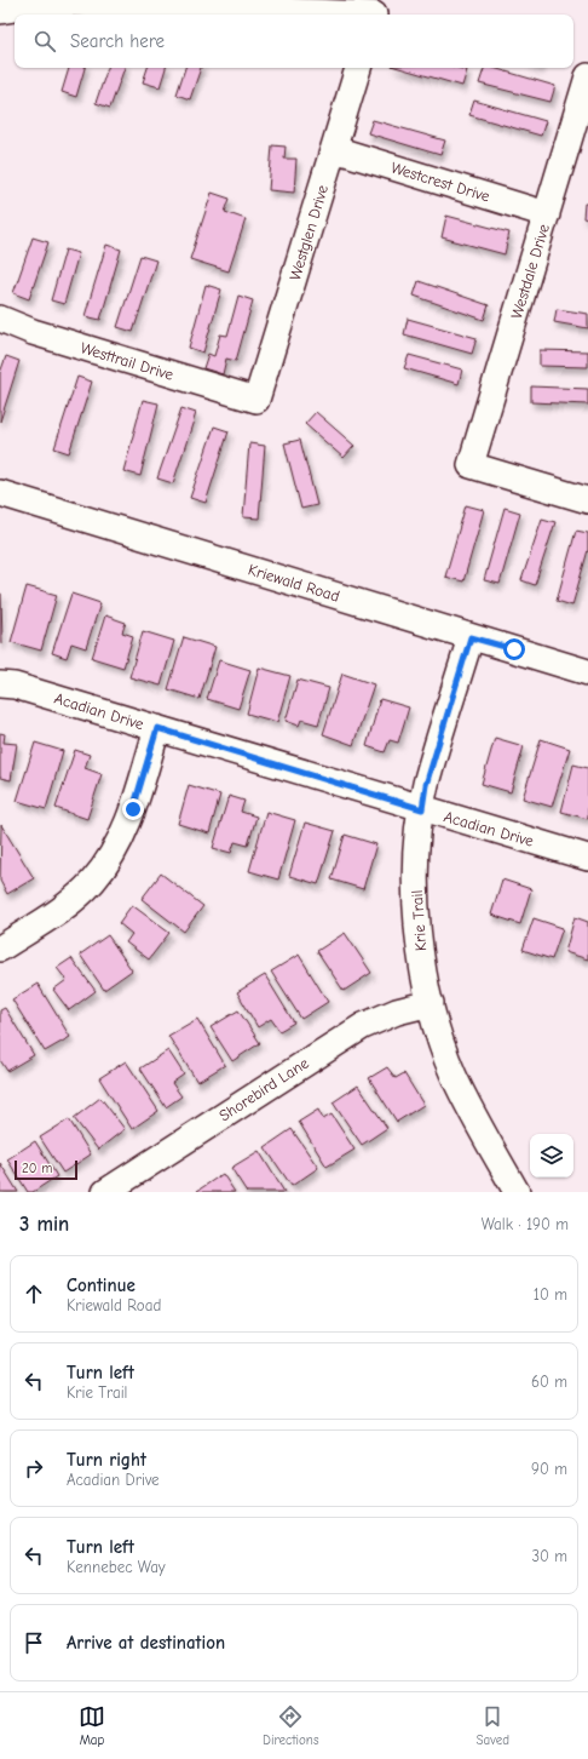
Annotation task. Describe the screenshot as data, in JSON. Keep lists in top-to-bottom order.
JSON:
{
  "streets": {
    "street": [
      "Westcrest Drive",
      "Westglen Drive",
      "Westdale Drive",
      "Westtrail Drive",
      "Kriewald Road",
      "Acadian Drive",
      "Krie Trail",
      "Shorebird Lane"
    ]
  },
  "crossings": [
    ["Westcrest Drive", "Westglen Drive"],
    ["Westcrest Drive", "Westdale Drive"],
    ["Westglen Drive", "Westtrail Drive"],
    ["Kriewald Road", "Krie Trail"],
    ["Acadian Drive", "Krie Trail"],
    ["Krie Trail", "Shorebird Lane"]
  ],
  "scale_bar": "20 m",
  "page": {
    "search": "Search here",
    "scale": "20 m",
    "heading": ["3 min", "Walk · 190 m"],
    "list": [
      ["Continue", "Kriewald Road", "10 m"],
      ["Turn left", "Krie Trail", "60 m"],
      ["Turn right", "Acadian Drive", "90 m"],
      ["Turn left", "Kennebec Way", "30 m"],
      "Arrive at destination"
    ],
    "nav": ["Map", "Directions", "Saved"]
  }
}
